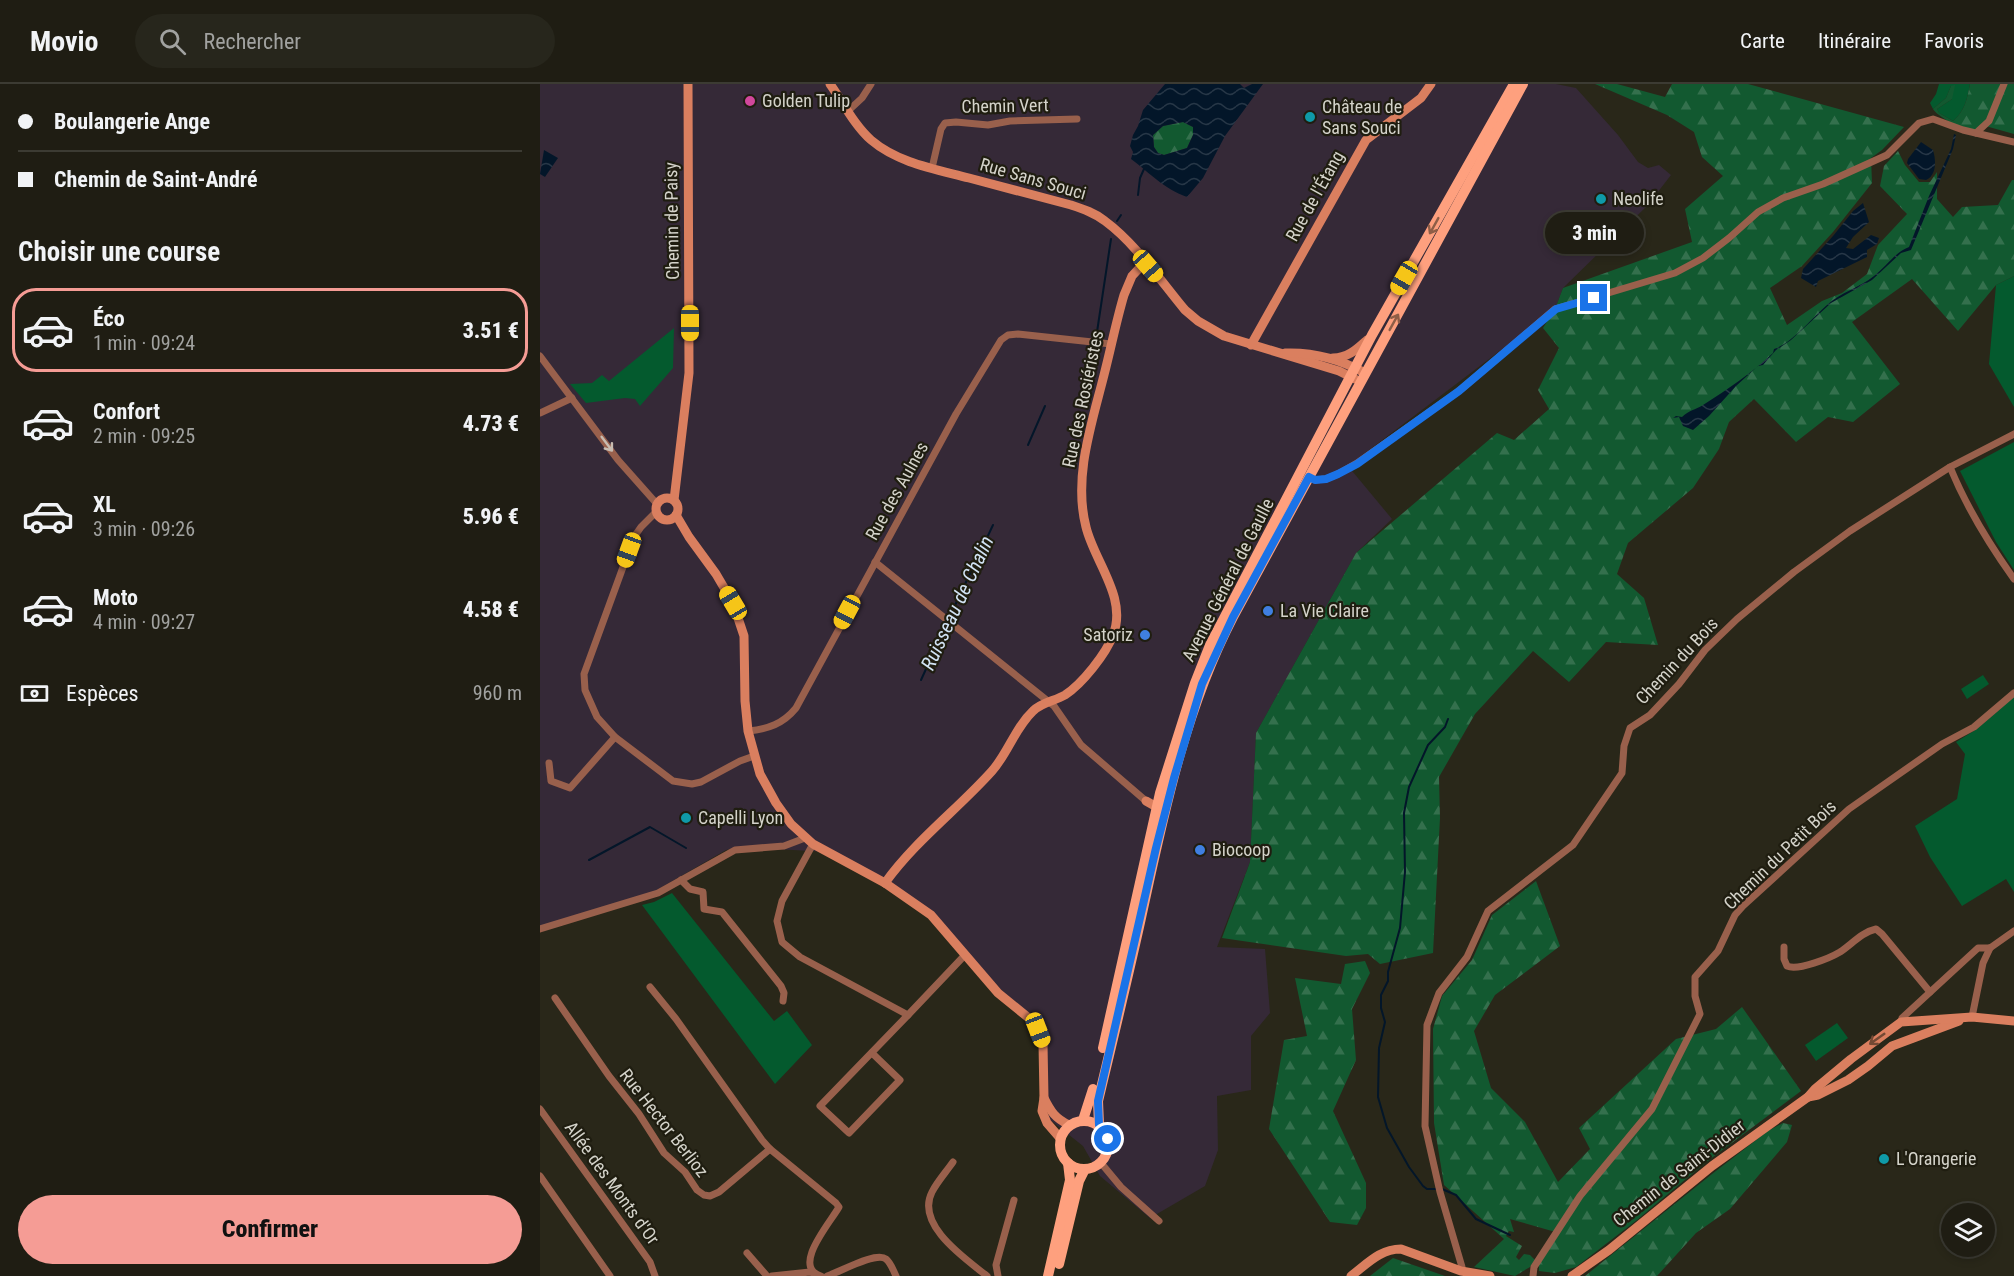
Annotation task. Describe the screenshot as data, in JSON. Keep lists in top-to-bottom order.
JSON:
{
  "streets": {
    "main road": ["Avenue Général de Gaulle"],
    "street": [
      "Chemin Vert",
      "Rue Sans Souci",
      "Rue de l'Étang",
      "Chemin de Paisy",
      "Rue des Rosiéristes",
      "Rue des Aulnes",
      "Chemin du Bois",
      "Chemin du Petit Bois",
      "Rue Hector Berlioz",
      "Chemin de Saint-Didier",
      "Allée des Monts d'Or"
    ]
  },
  "crossings": [
    ["Chemin Vert", "Rue Sans Souci"],
    ["Rue Sans Souci", "Rue de l'Étang"],
    ["Rue Sans Souci", "Rue des Rosiéristes"],
    ["Rue Sans Souci", "Avenue Général de Gaulle"],
    ["Rue des Rosiéristes", "Rue des Aulnes"]
  ],
  "water": ["Ruisseau de Chalin"],
  "places": [
    "Golden Tulip",
    "Château de Sans Souci",
    "Neolife",
    "La Vie Claire",
    "Satoriz",
    "Capelli Lyon",
    "Biocoop",
    "L'Orangerie"
  ],
  "page": {
    "header": "Movio",
    "search": "Rechercher",
    "nav": ["Carte", "Itinéraire", "Favoris"],
    "banner": ["Boulangerie Ange", "Chemin de Saint-André"],
    "bubble": "3 min",
    "heading": "Choisir une course",
    "list": [
      {
        "name": "Éco",
        "note": "1 min · 09:24",
        "value": "3.51 €"
      },
      {
        "name": "Confort",
        "note": "2 min · 09:25",
        "value": "4.73 €"
      },
      {
        "name": "XL",
        "note": "3 min · 09:26",
        "value": "5.96 €"
      },
      {
        "name": "Moto",
        "note": "4 min · 09:27",
        "value": "4.58 €"
      }
    ],
    "pay": ["Espèces", "960 m"],
    "buttons": "Confirmer"
  }
}
